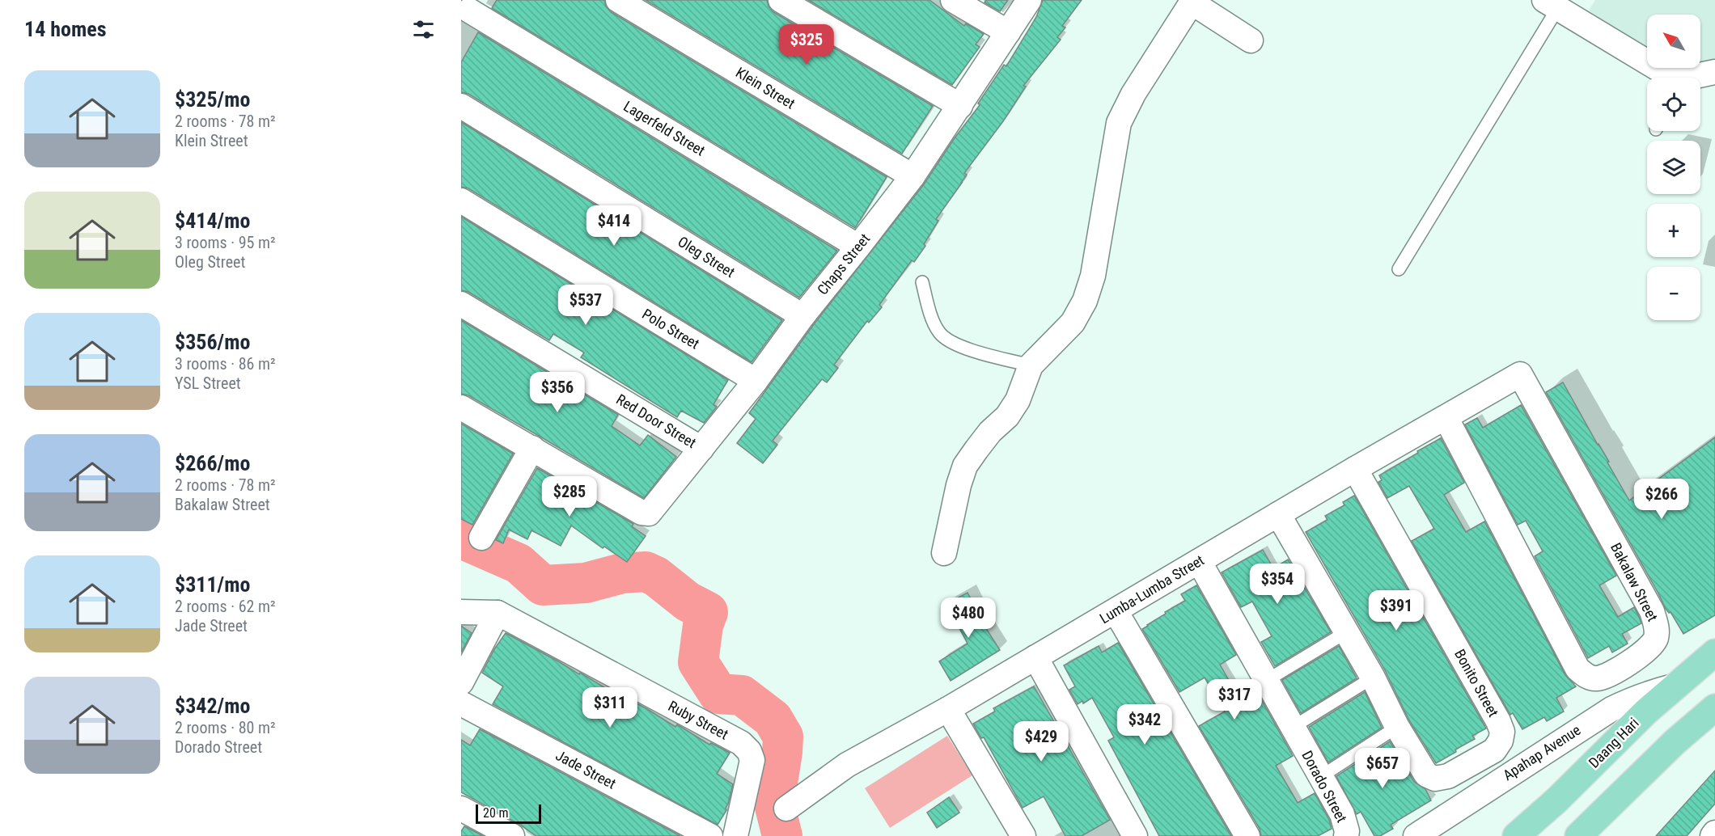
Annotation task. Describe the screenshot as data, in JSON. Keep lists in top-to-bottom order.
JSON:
{
  "streets": {
    "main road": ["Daang Hari"],
    "street": [
      "Klein Street",
      "Lagerfeld Street",
      "Oleg Street",
      "Chaps Street",
      "Polo Street",
      "Red Door Street",
      "Bakalaw Street",
      "Lumba-Lumba Street",
      "Bonito Street",
      "Ruby Street",
      "Apahap Avenue",
      "Jade Street",
      "Dorado Street"
    ]
  },
  "crossings": [
    ["Klein Street", "Chaps Street"],
    ["Lagerfeld Street", "Chaps Street"],
    ["Oleg Street", "Chaps Street"],
    ["Chaps Street", "Polo Street"],
    ["Chaps Street", "Red Door Street"],
    ["Bakalaw Street", "Lumba-Lumba Street"],
    ["Lumba-Lumba Street", "Bonito Street"],
    ["Lumba-Lumba Street", "Dorado Street"],
    ["Daang Hari", "Apahap Avenue"]
  ],
  "scale_bar": "20 m",
  "north": "top left",
  "page": {
    "heading": "14 homes",
    "map_buttons": ["+", "−"],
    "price": [
      "$325",
      "$414",
      "$537",
      "$356",
      "$285",
      "$266",
      "$354",
      "$391",
      "$480",
      "$317",
      "$311",
      "$342",
      "$429",
      "$657"
    ],
    "list": [
      {
        "name": "$325/mo",
        "note": "2 rooms · 78 m² · Klein Street"
      },
      {
        "name": "$414/mo",
        "note": "3 rooms · 95 m² · Oleg Street"
      },
      {
        "name": "$356/mo",
        "note": "3 rooms · 86 m² · YSL Street"
      },
      {
        "name": "$266/mo",
        "note": "2 rooms · 78 m² · Bakalaw Street"
      },
      {
        "name": "$311/mo",
        "note": "2 rooms · 62 m² · Jade Street"
      },
      {
        "name": "$342/mo",
        "note": "2 rooms · 80 m² · Dorado Street"
      }
    ],
    "scale": "20 m"
  }
}
